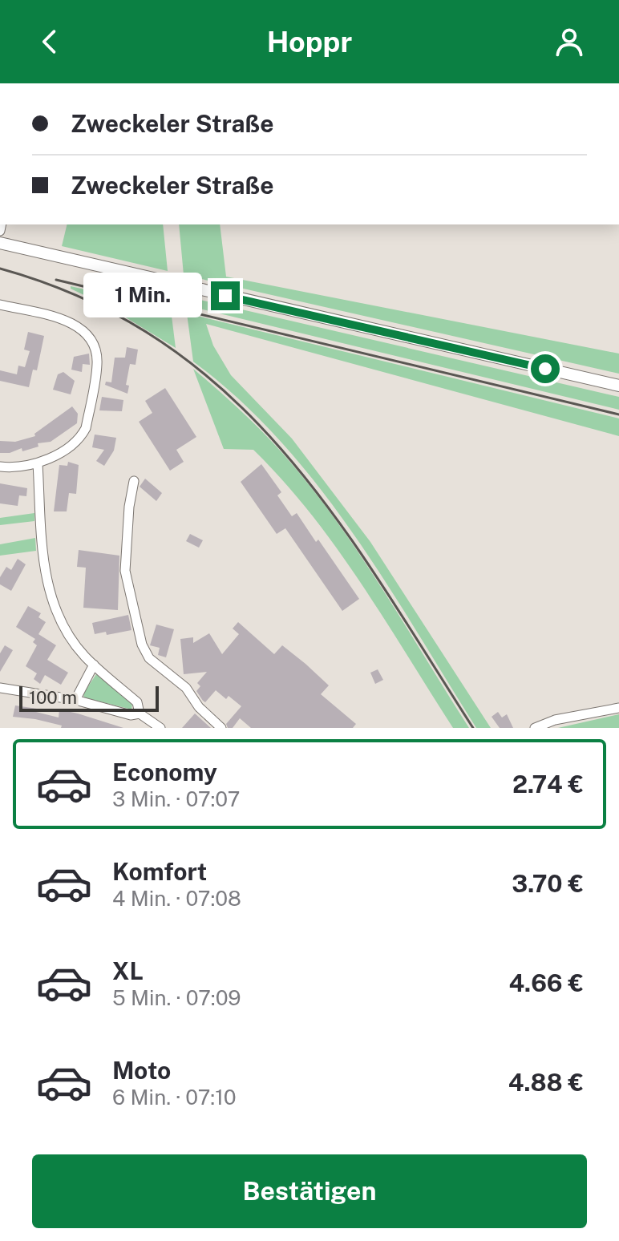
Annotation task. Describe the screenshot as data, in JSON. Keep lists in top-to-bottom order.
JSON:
{
  "scale_bar": "100 m",
  "page": {
    "header": "Hoppr",
    "banner": ["Zweckeler Straße", "Zweckeler Straße"],
    "bubble": "1 Min.",
    "scale": "100 m",
    "list": [
      {
        "name": "Economy",
        "note": "3 Min. · 07:07",
        "value": "2.74 €"
      },
      {
        "name": "Komfort",
        "note": "4 Min. · 07:08",
        "value": "3.70 €"
      },
      {
        "name": "XL",
        "note": "5 Min. · 07:09",
        "value": "4.66 €"
      },
      {
        "name": "Moto",
        "note": "6 Min. · 07:10",
        "value": "4.88 €"
      }
    ],
    "buttons": "Bestätigen"
  }
}
